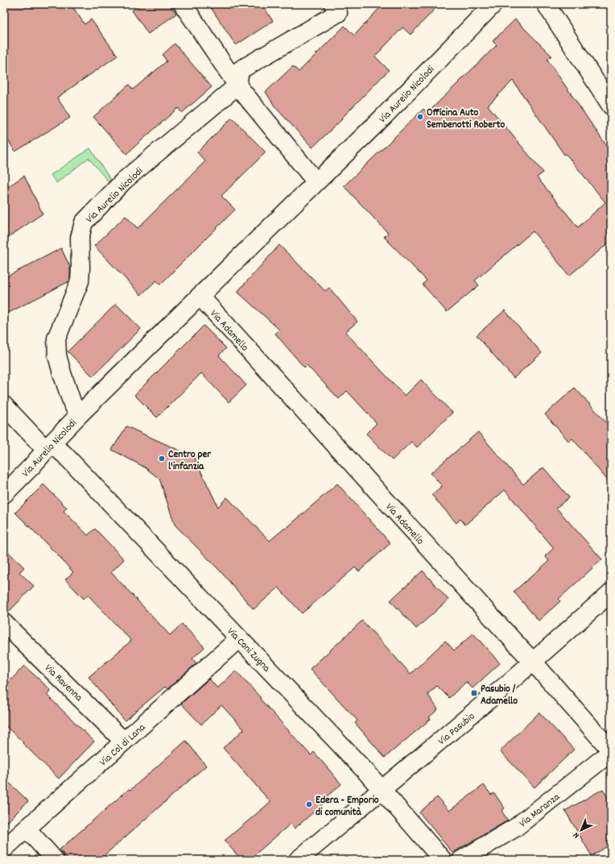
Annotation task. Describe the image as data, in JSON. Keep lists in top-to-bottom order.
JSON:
{
  "streets": {
    "street": [
      "Via Aurelio Nicolodi",
      "Via Adamello",
      "Via Coni Zugna",
      "Via Ravenna",
      "Via Pasubio",
      "Via Col di Lana",
      "Via Maranza"
    ]
  },
  "crossings": [
    ["Via Aurelio Nicolodi", "Via Adamello"],
    ["Via Aurelio Nicolodi", "Via Coni Zugna"],
    ["Via Adamello", "Via Pasubio"],
    ["Via Adamello", "Via Maranza"],
    ["Via Coni Zugna", "Via Pasubio"],
    ["Via Coni Zugna", "Via Col di Lana"],
    ["Via Ravenna", "Via Col di Lana"]
  ],
  "places": {
    "other": ["Officina Auto Sembenotti Roberto", "Centro per l'infanzia", "Edera - Emporio di comunità"],
    "transit": ["Pasubio / Adamello"]
  },
  "north": "bottom left"
}
